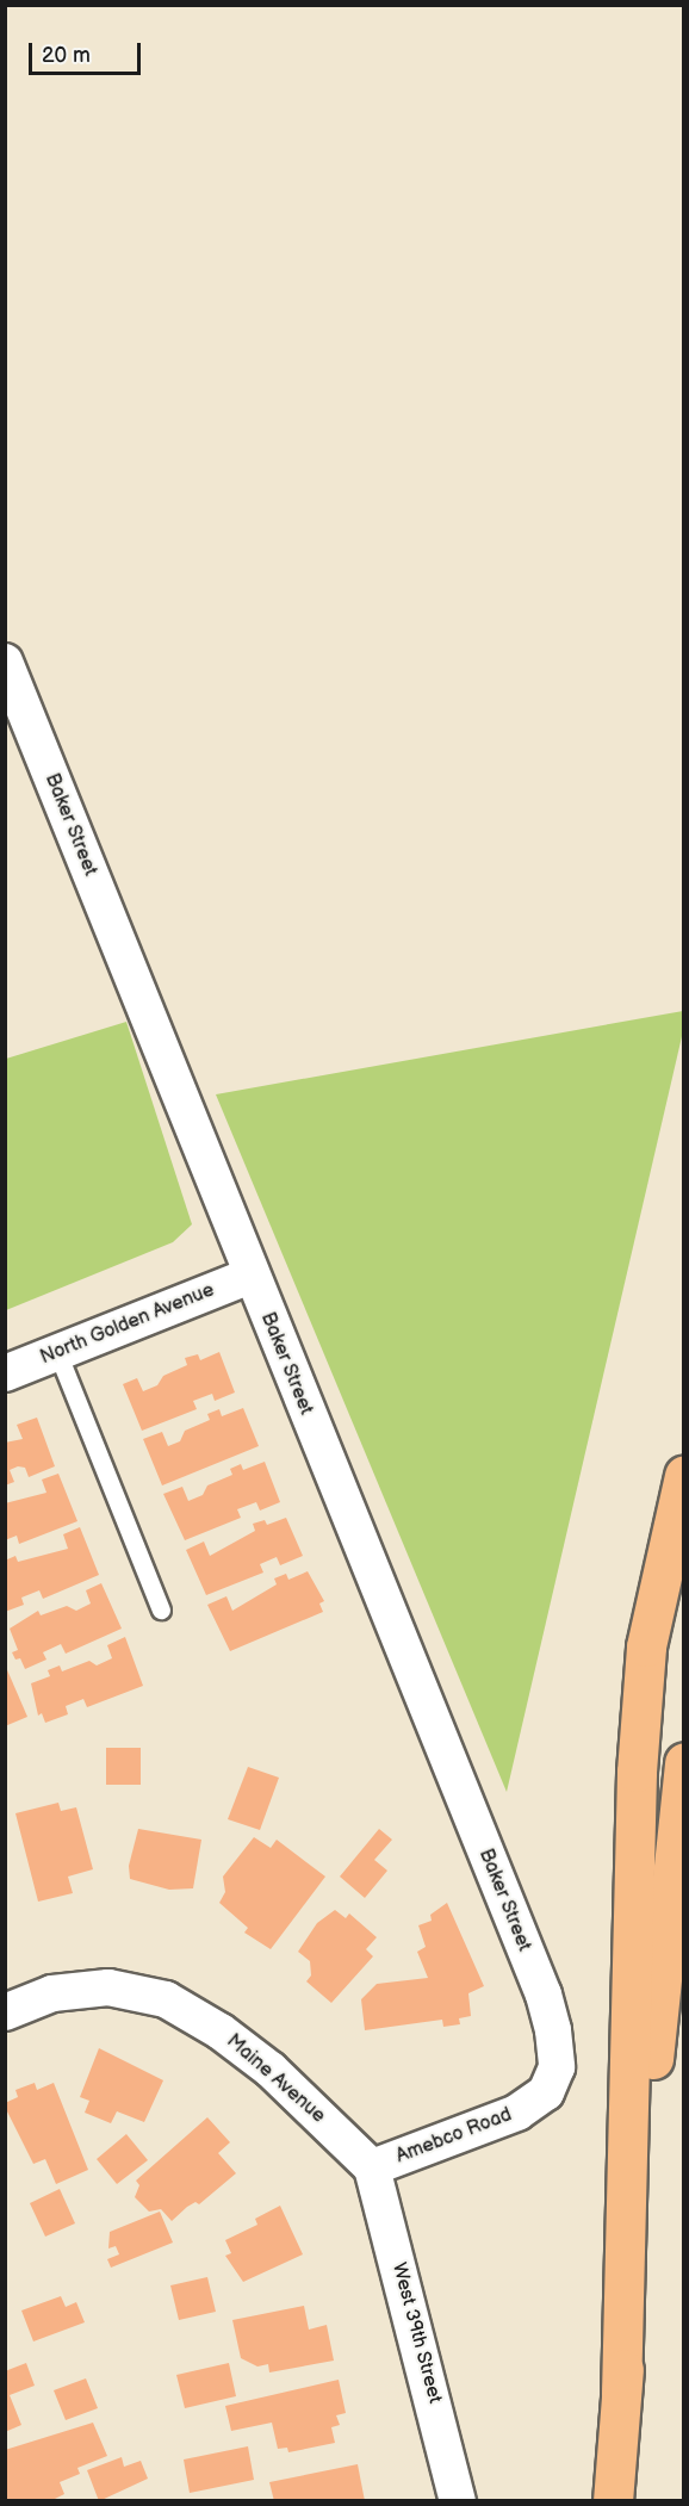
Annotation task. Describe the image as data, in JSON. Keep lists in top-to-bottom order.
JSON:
{
  "streets": {
    "street": [
      "Baker Street",
      "North Golden Avenue",
      "Maine Avenue",
      "Amebco Road",
      "West 39th Street"
    ]
  },
  "crossings": [
    ["Baker Street", "North Golden Avenue"],
    ["Baker Street", "Amebco Road"],
    ["Maine Avenue", "Amebco Road"],
    ["Maine Avenue", "West 39th Street"],
    ["Amebco Road", "West 39th Street"]
  ],
  "scale_bar": "20 m"
}
